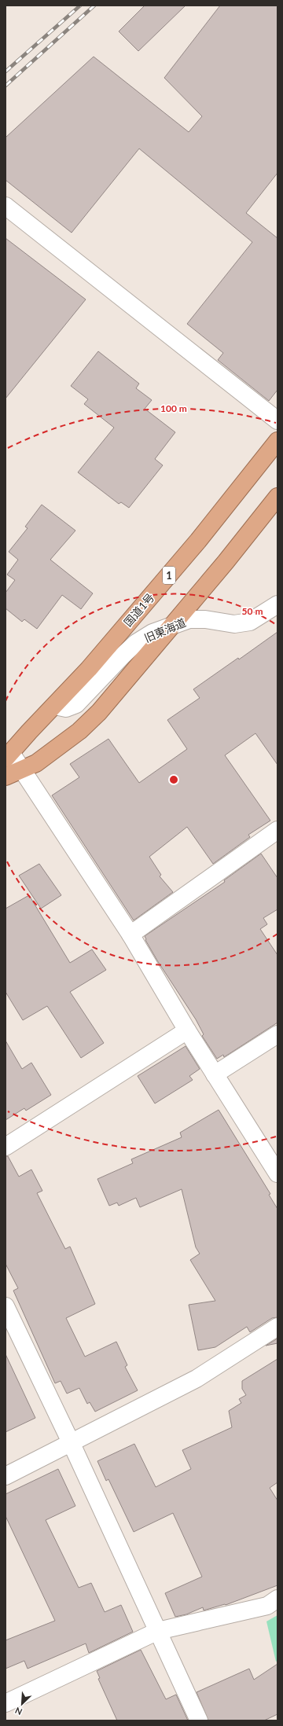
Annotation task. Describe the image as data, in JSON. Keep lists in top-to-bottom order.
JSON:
{
  "streets": {
    "highway": ["1", "国道1号"],
    "street": ["旧東海道"]
  },
  "crossings": [
    ["国道1号", "旧東海道"]
  ],
  "north": "bottom left",
  "rings": ["100 m", "50 m"]
}
